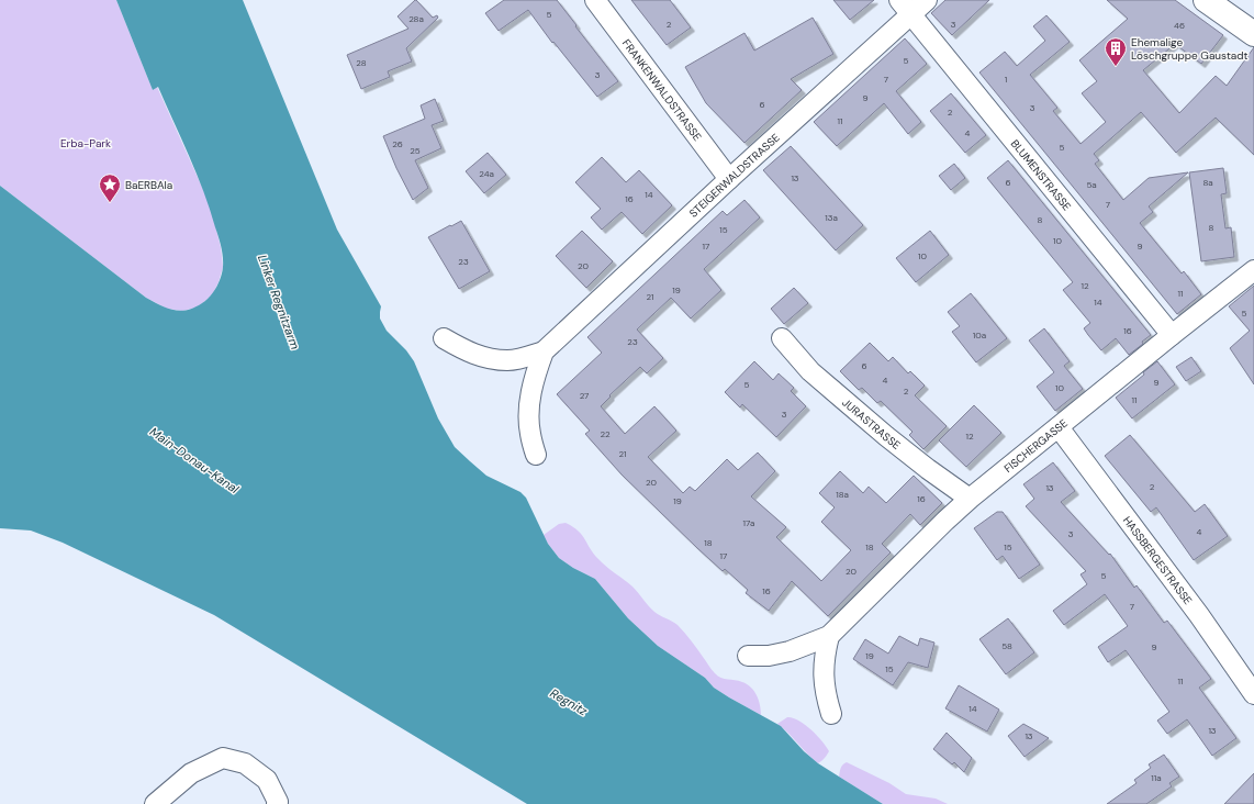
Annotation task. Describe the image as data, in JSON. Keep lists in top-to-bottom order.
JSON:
{
  "streets": {
    "street": [
      "FRANKENWALDSTRASSE",
      "STEIGERWALDSTRASSE",
      "BLUMENSTRASSE",
      "JURASTRASSE",
      "FISCHERGASSE",
      "HASSBERGESTRASSE"
    ]
  },
  "crossings": [
    ["FRANKENWALDSTRASSE", "STEIGERWALDSTRASSE"],
    ["STEIGERWALDSTRASSE", "BLUMENSTRASSE"],
    ["BLUMENSTRASSE", "FISCHERGASSE"],
    ["JURASTRASSE", "FISCHERGASSE"],
    ["FISCHERGASSE", "HASSBERGESTRASSE"]
  ],
  "water": ["Linker Regnitzarm", "Main-Donau-Kanal", "Regnitz"],
  "parks": ["Erba-Park"],
  "places": {
    "building": ["Ehemalige Löschgruppe Gaustadt"],
    "place": ["BaERBAla"]
  },
  "house_numbers": [
    "5",
    "28a",
    "2",
    "3",
    "46",
    "5",
    "28",
    "3",
    "7",
    "1",
    "9",
    "6",
    "3",
    "2",
    "11",
    "4",
    "26",
    "5",
    "25",
    "24a",
    "13",
    "6",
    "8a",
    "5a",
    "14",
    "16",
    "7",
    "13a",
    "8",
    "8",
    "15",
    "10",
    "17",
    "9",
    "10",
    "23",
    "20",
    "12",
    "19",
    "11",
    "21",
    "14",
    "5",
    "16",
    "10a",
    "23",
    "6",
    "4",
    "9",
    "5",
    "10",
    "2",
    "27",
    "11",
    "3",
    "22",
    "12",
    "21",
    "20",
    "2",
    "13",
    "18a",
    "16",
    "19",
    "17a",
    "4",
    "3",
    "18",
    "18",
    "15",
    "17",
    "20",
    "5",
    "16",
    "7",
    "58",
    "9",
    "19",
    "15",
    "11",
    "14",
    "13",
    "13",
    "11a"
  ]
}
